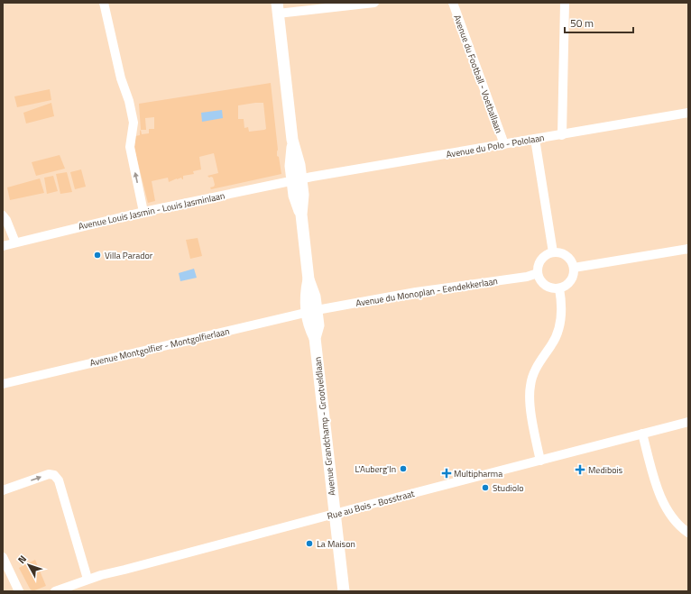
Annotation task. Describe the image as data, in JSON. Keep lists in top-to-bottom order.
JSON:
{
  "streets": {
    "street": [
      "Avenue du Football - Voetballaan",
      "Avenue du Polo - Pololaan",
      "Avenue Louis Jasmin - Louis Jasminlaan",
      "Avenue du Monoplan - Eendekkerlaan",
      "Avenue Montgolfier - Montgolfierlaan",
      "Avenue Grandchamp - Grootveldlaan",
      "Rue au Bois - Bosstraat"
    ]
  },
  "crossings": [
    ["Avenue du Football - Voetballaan", "Avenue du Polo - Pololaan"],
    ["Avenue du Polo - Pololaan", "Avenue Louis Jasmin - Louis Jasminlaan"],
    ["Avenue du Polo - Pololaan", "Avenue Grandchamp - Grootveldlaan"],
    ["Avenue Louis Jasmin - Louis Jasminlaan", "Avenue Grandchamp - Grootveldlaan"],
    ["Avenue du Monoplan - Eendekkerlaan", "Avenue Montgolfier - Montgolfierlaan"],
    ["Avenue du Monoplan - Eendekkerlaan", "Avenue Grandchamp - Grootveldlaan"],
    ["Avenue Montgolfier - Montgolfierlaan", "Avenue Grandchamp - Grootveldlaan"],
    ["Avenue Grandchamp - Grootveldlaan", "Rue au Bois - Bosstraat"]
  ],
  "places": {
    "other": [
      "Villa Parador",
      "L'Auberg'In",
      "Studiolo",
      "La Maison"
    ],
    "health": ["Medibois", "Multipharma"]
  },
  "scale_bar": "50 m",
  "north": "top left"
}
